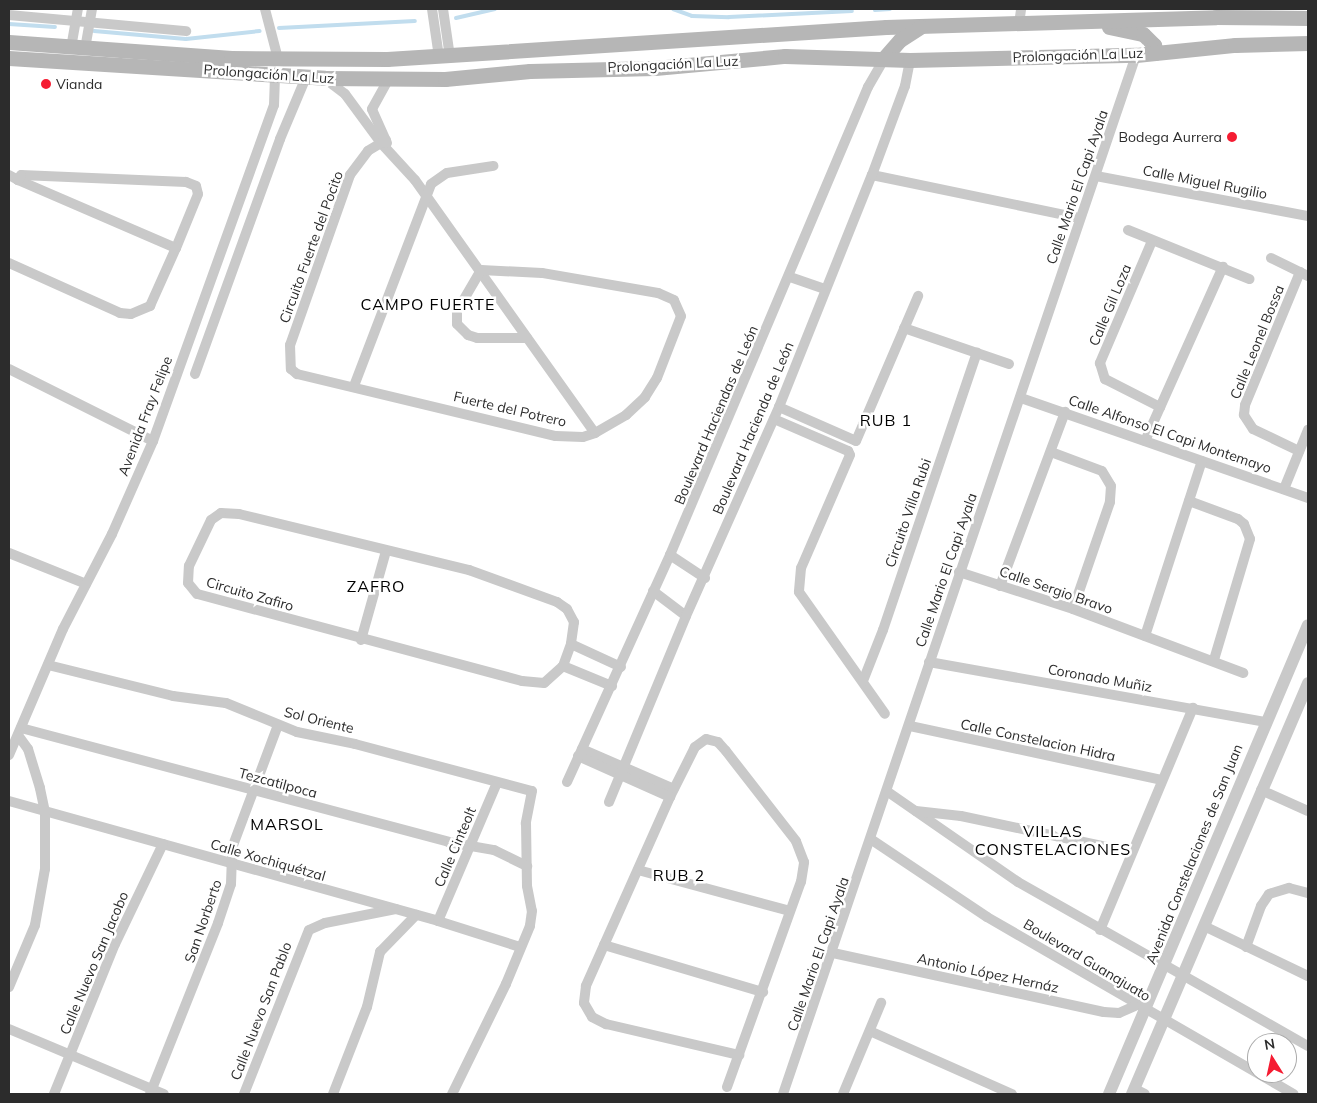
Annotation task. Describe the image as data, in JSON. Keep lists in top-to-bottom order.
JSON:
{
  "streets": {
    "main road": ["Prolongación La Luz"],
    "street": [
      "Calle Miguel Rugilio",
      "Calle Mario El Capi Ayala",
      "Circuito Fuerte del Pocito",
      "Calle Gil Loza",
      "Calle Leonel Bossa",
      "Fuerte del Potrero",
      "Boulevard Haciendas de León",
      "Avenida Fray Felipe",
      "Boulevard Hacienda de León",
      "Calle Alfonso El Capi Montemayo",
      "Circuito Villa Rubi",
      "Calle Sergio Bravo",
      "Circuito Zafiro",
      "Coronado Muñiz",
      "Sol Oriente",
      "Calle Constelacion Hidra",
      "Tezcatilpoca",
      "Calle Cinteolt",
      "Avenida Constelaciones de San Juan",
      "Calle Xochiquétzal",
      "San Norberto",
      "Boulevard Guanajuato",
      "Calle Nuevo San Jacobo",
      "Antonio López Hernáz",
      "Calle Nuevo San Pablo"
    ]
  },
  "crossings": [
    ["Prolongación La Luz", "Calle Mario El Capi Ayala"],
    ["Prolongación La Luz", "Boulevard Haciendas de León"],
    ["Prolongación La Luz", "Avenida Fray Felipe"],
    ["Prolongación La Luz", "Boulevard Hacienda de León"],
    ["Calle Miguel Rugilio", "Calle Mario El Capi Ayala"],
    ["Calle Mario El Capi Ayala", "Calle Alfonso El Capi Montemayo"],
    ["Calle Mario El Capi Ayala", "Calle Sergio Bravo"],
    ["Calle Mario El Capi Ayala", "Coronado Muñiz"],
    ["Calle Mario El Capi Ayala", "Calle Constelacion Hidra"],
    ["Calle Mario El Capi Ayala", "Boulevard Guanajuato"],
    ["Calle Mario El Capi Ayala", "Antonio López Hernáz"],
    ["Circuito Fuerte del Pocito", "Fuerte del Potrero"],
    ["Avenida Fray Felipe", "Sol Oriente"],
    ["Avenida Fray Felipe", "Tezcatilpoca"],
    ["Coronado Muñiz", "Avenida Constelaciones de San Juan"],
    ["Sol Oriente", "Tezcatilpoca"],
    ["Sol Oriente", "Calle Cinteolt"],
    ["Sol Oriente", "San Norberto"],
    ["Tezcatilpoca", "Calle Cinteolt"],
    ["Tezcatilpoca", "San Norberto"],
    ["Calle Cinteolt", "Calle Xochiquétzal"],
    ["Avenida Constelaciones de San Juan", "Boulevard Guanajuato"],
    ["Avenida Constelaciones de San Juan", "Antonio López Hernáz"],
    ["Calle Xochiquétzal", "San Norberto"],
    ["Calle Xochiquétzal", "Calle Nuevo San Jacobo"],
    ["Calle Xochiquétzal", "Calle Nuevo San Pablo"],
    ["Boulevard Guanajuato", "Antonio López Hernáz"]
  ],
  "districts": [
    "CAMPO FUERTE",
    "RUB 1",
    "ZAFRO",
    "MARSOL",
    "VILLAS CONSTELACIONES",
    "RUB 2"
  ],
  "places": ["Vianda", "Bodega Aurrera"],
  "north": "top"
}
